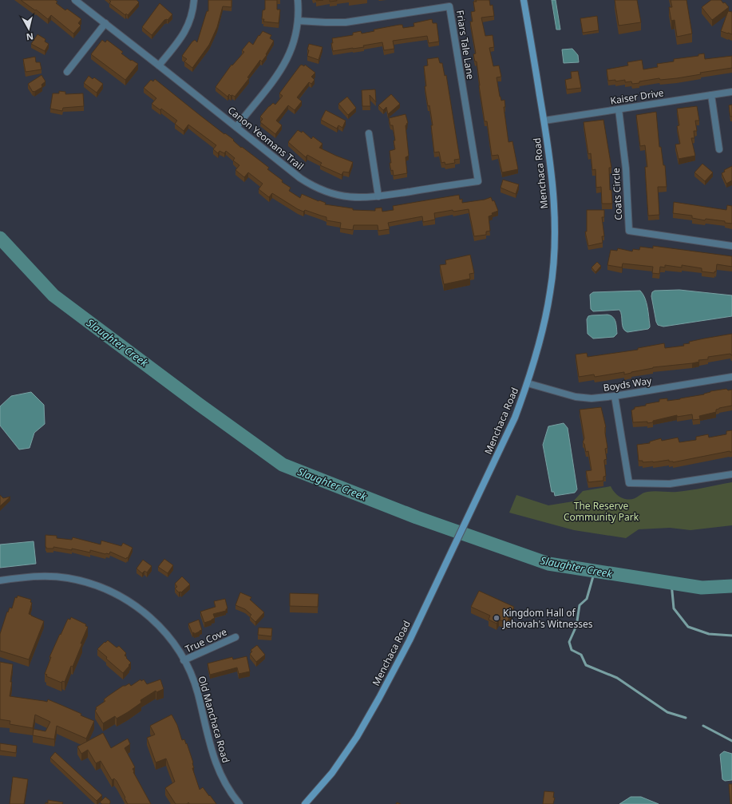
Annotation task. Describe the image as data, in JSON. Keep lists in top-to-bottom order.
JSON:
{
  "streets": {
    "main road": ["Menchaca Road"],
    "street": [
      "Friars Tale Lane",
      "Kaiser Drive",
      "Canon Yeomans Trail",
      "Coats Circle",
      "Boyds Way",
      "True Cove",
      "Old Manchaca Road"
    ]
  },
  "crossings": [
    ["Friars Tale Lane", "Canon Yeomans Trail"],
    ["Kaiser Drive", "Menchaca Road"],
    ["Kaiser Drive", "Coats Circle"],
    ["Menchaca Road", "Boyds Way"],
    ["True Cove", "Old Manchaca Road"]
  ],
  "water": ["Slaughter Creek"],
  "parks": ["The Reserve Community Park"],
  "places": ["Kingdom Hall of Jehovah's Witnesses"],
  "north": "bottom"
}
